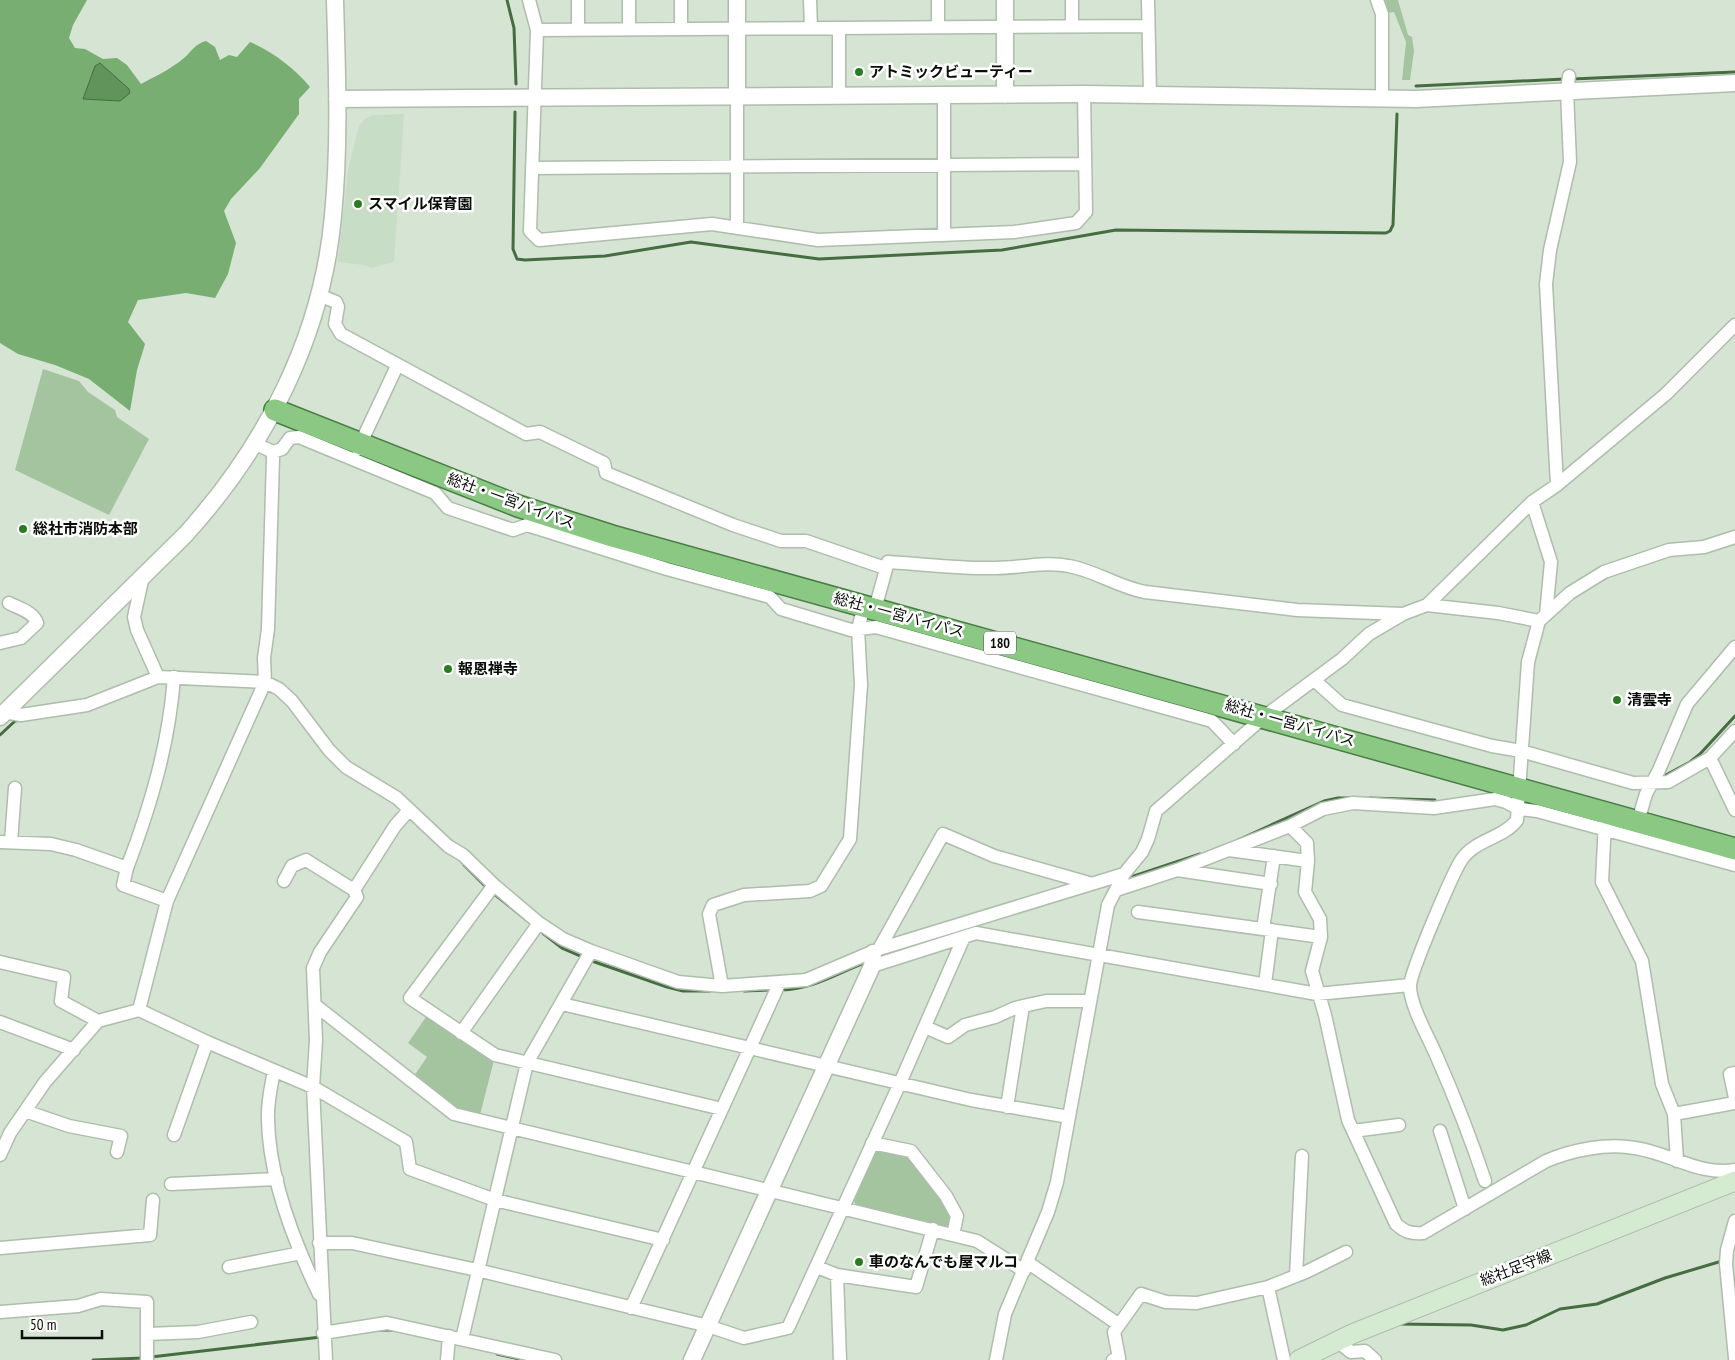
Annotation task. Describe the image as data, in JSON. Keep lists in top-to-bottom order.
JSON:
{
  "streets": {
    "highway": ["総社・一宮バイパス", "180"],
    "main road": ["総社足守線"]
  },
  "places": [
    "アトミックビューティー",
    "スマイル保育園",
    "総社市消防本部",
    "報恩禅寺",
    "清雲寺",
    "車のなんでも屋マルコ"
  ],
  "scale_bar": "50 m"
}
